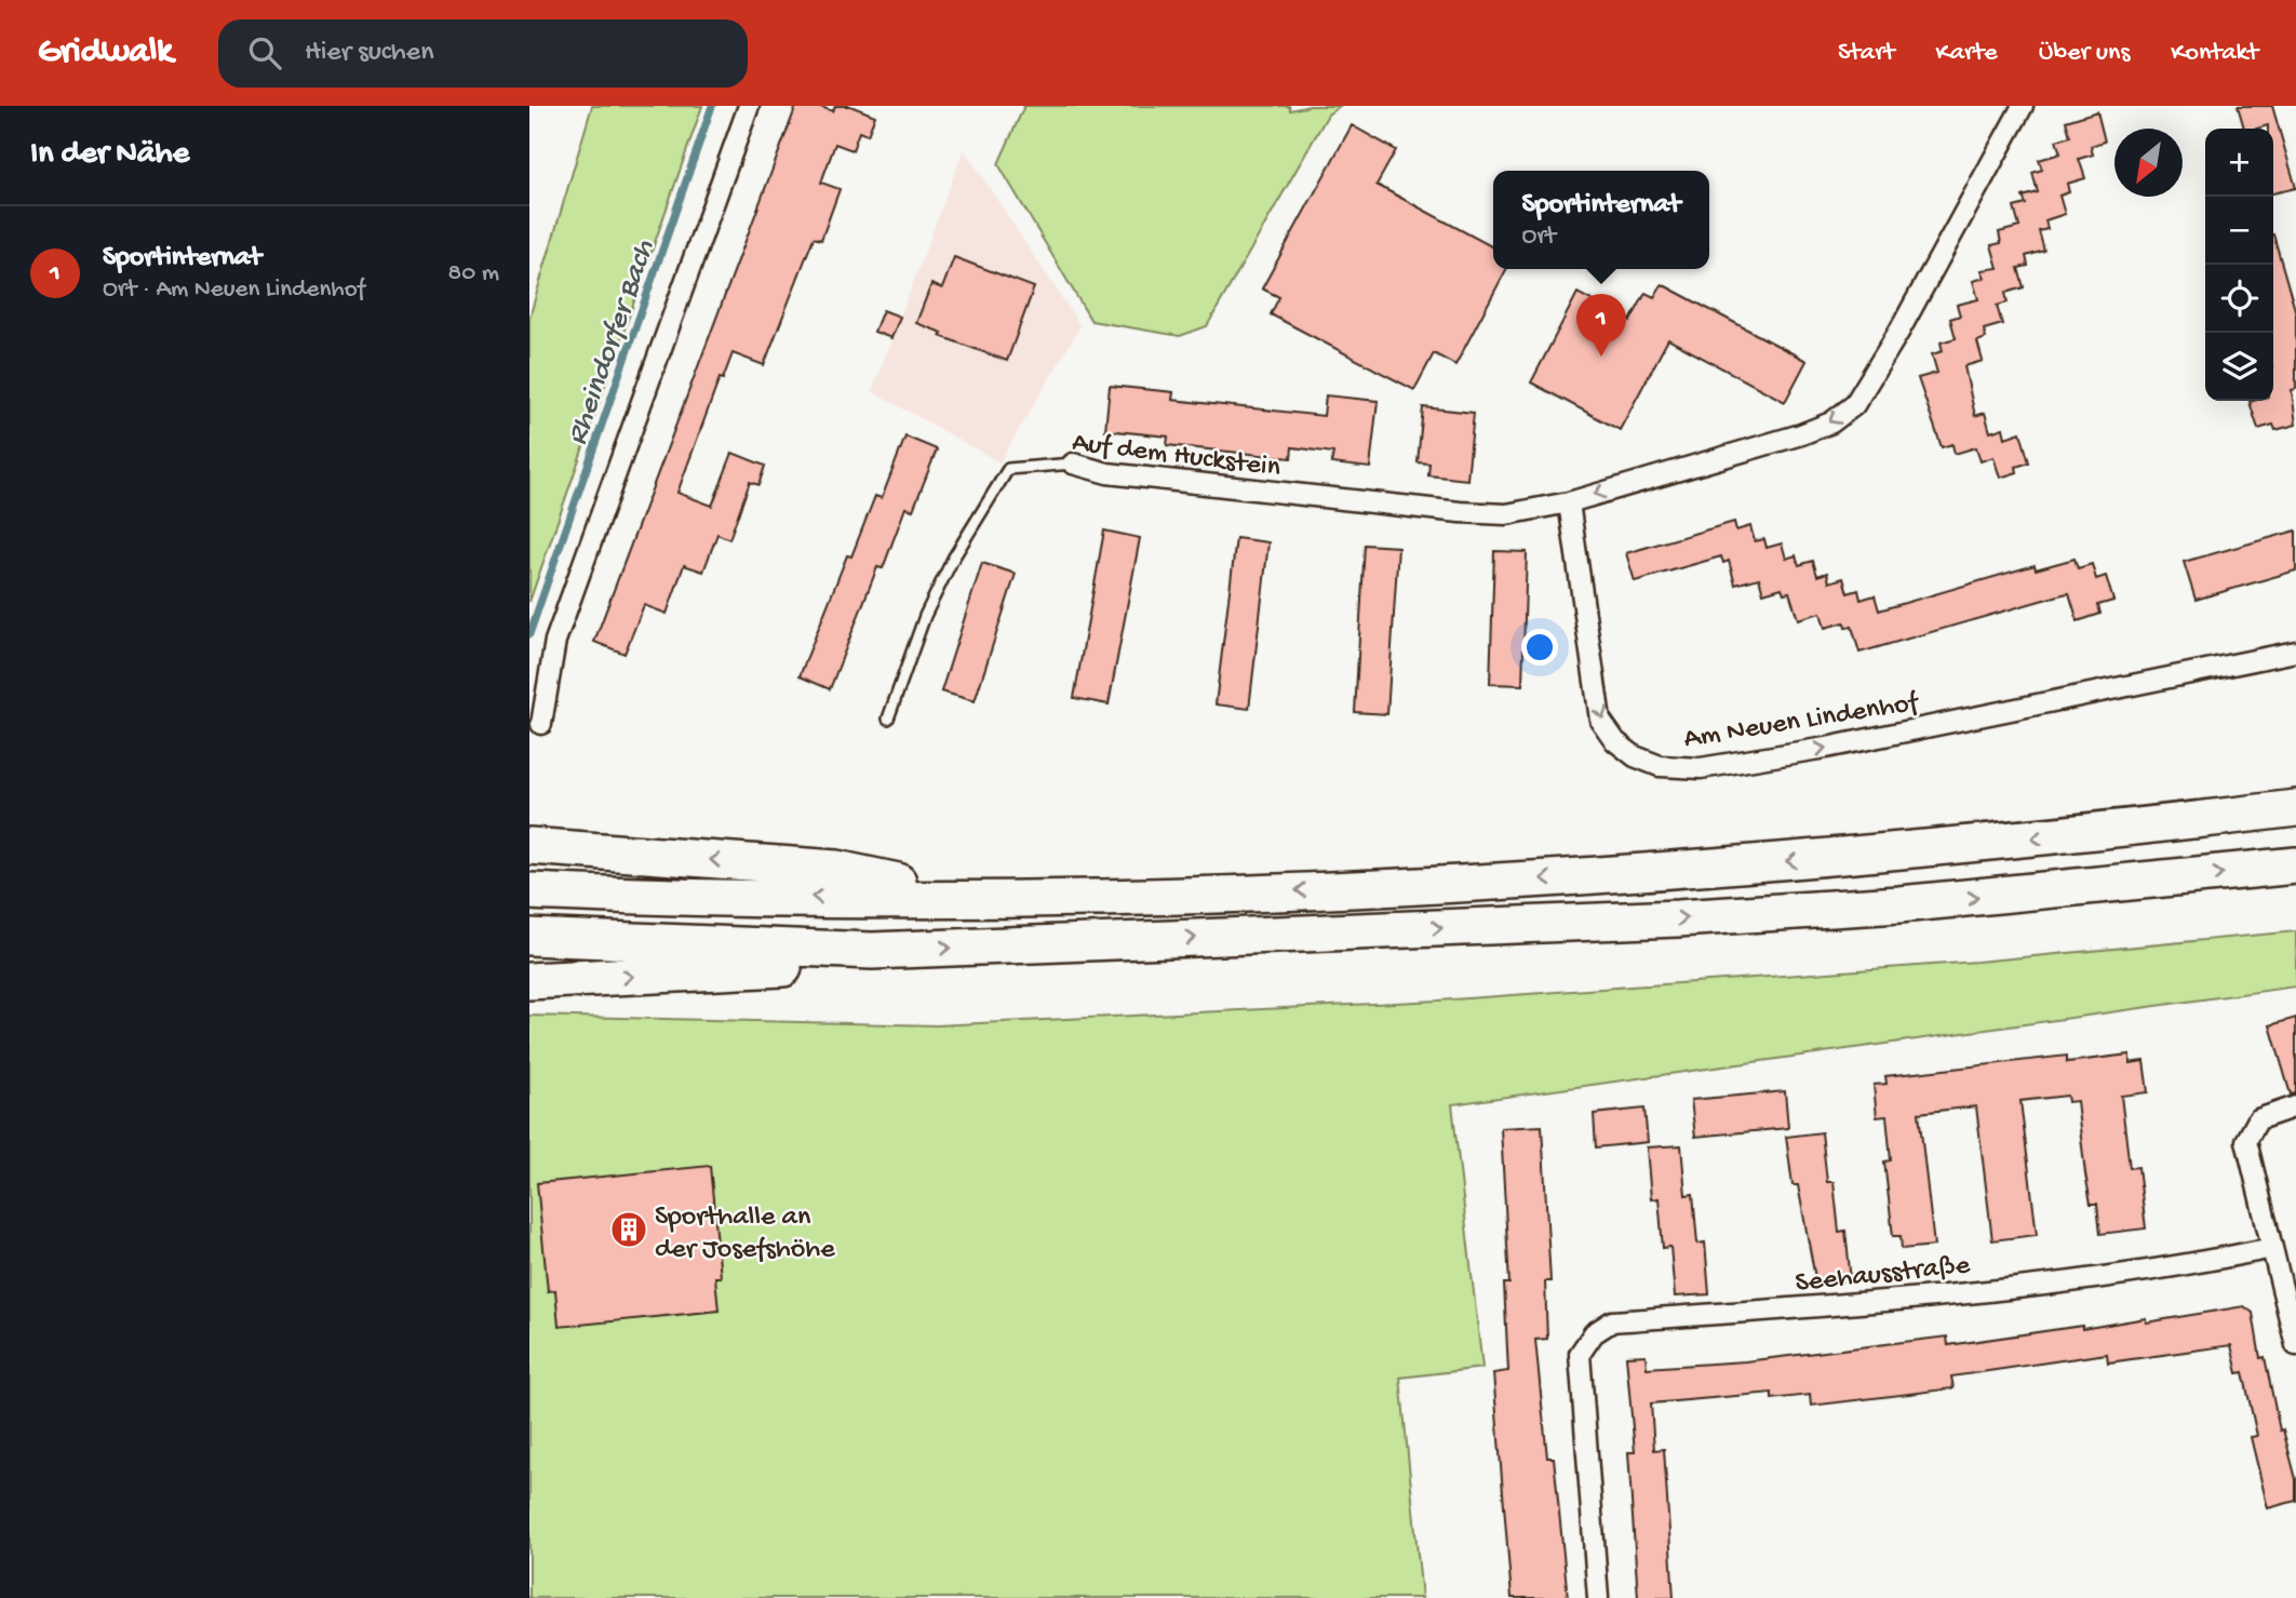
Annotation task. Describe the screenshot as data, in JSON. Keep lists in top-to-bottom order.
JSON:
{
  "streets": {
    "street": ["Auf dem Huckstein", "Am Neuen Lindenhof", "Seehausstraße"]
  },
  "crossings": [
    ["Auf dem Huckstein", "Am Neuen Lindenhof"]
  ],
  "water": ["Rheindorfer Bach"],
  "places": {
    "building": ["Sporthalle an der Josefshöhe"]
  },
  "north": "bottom left",
  "page": {
    "header": "Gridwalk",
    "search": "Hier suchen",
    "nav": [
      "Start",
      "Karte",
      "Über uns",
      "Kontakt"
    ],
    "heading": "In der Nähe",
    "map_buttons": ["+", "−"],
    "popup": ["Sportinternat", "Ort"],
    "list": [
      {
        "mark": "1",
        "name": "Sportinternat",
        "note": "Ort · Am Neuen Lindenhof",
        "value": "80 m"
      }
    ],
    "pins": "1"
  }
}
